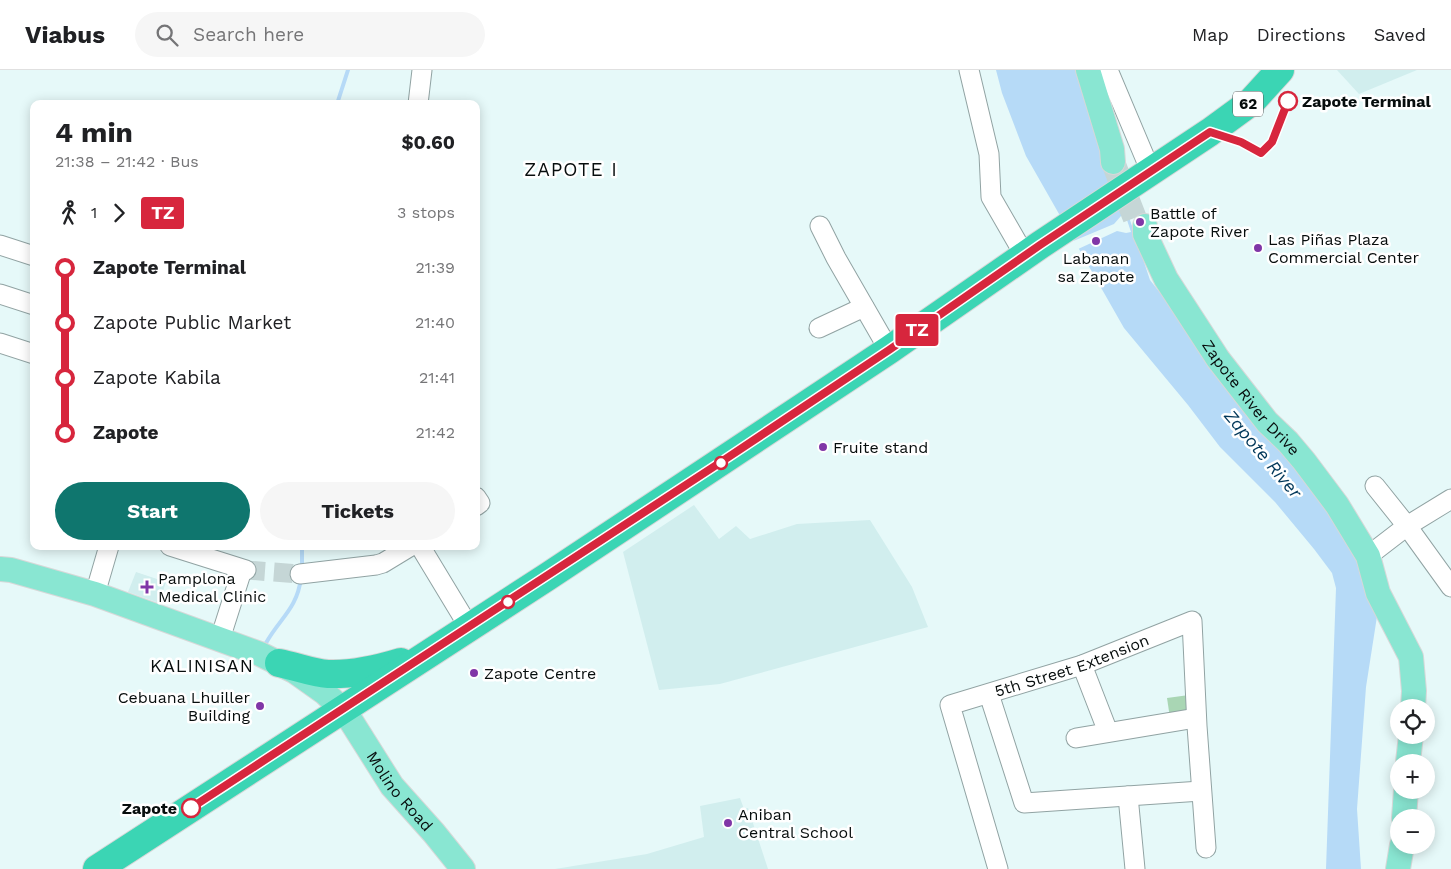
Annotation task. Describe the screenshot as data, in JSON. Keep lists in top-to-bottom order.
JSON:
{
  "streets": {
    "highway": ["62"],
    "main road": ["Zapote River Drive", "Molino Road"],
    "street": ["5th Street Extension"]
  },
  "crossings": [
    ["62", "Molino Road"]
  ],
  "districts": ["ZAPOTE I", "KALINISAN"],
  "water": ["Zapote River"],
  "places": {
    "other": [
      "Zapote Terminal",
      "Battle of Zapote River",
      "Labanan sa Zapote",
      "Las Piñas Plaza Commercial Center",
      "Fruite stand",
      "Zapote Centre",
      "Cebuana Lhuiller Building",
      "Zapote",
      "Aniban Central School"
    ],
    "health": ["Pamplona Medical Clinic"]
  },
  "lines": ["bus line TZ"],
  "page": {
    "header": "Viabus",
    "search": "Search here",
    "nav": ["Map", "Directions", "Saved"],
    "on_map": "TZ",
    "heading": ["4 min", "21:38 – 21:42 · Bus", "$0.60"],
    "legs": ["1", "TZ", "3 stops"],
    "list": [
      {
        "name": "Zapote Terminal",
        "value": "21:39"
      },
      {
        "name": "Zapote Public Market",
        "value": "21:40"
      },
      {
        "name": "Zapote Kabila",
        "value": "21:41"
      },
      {
        "name": "Zapote",
        "value": "21:42"
      }
    ],
    "buttons": ["Start", "Tickets"],
    "map_buttons": ["+", "−"]
  }
}
